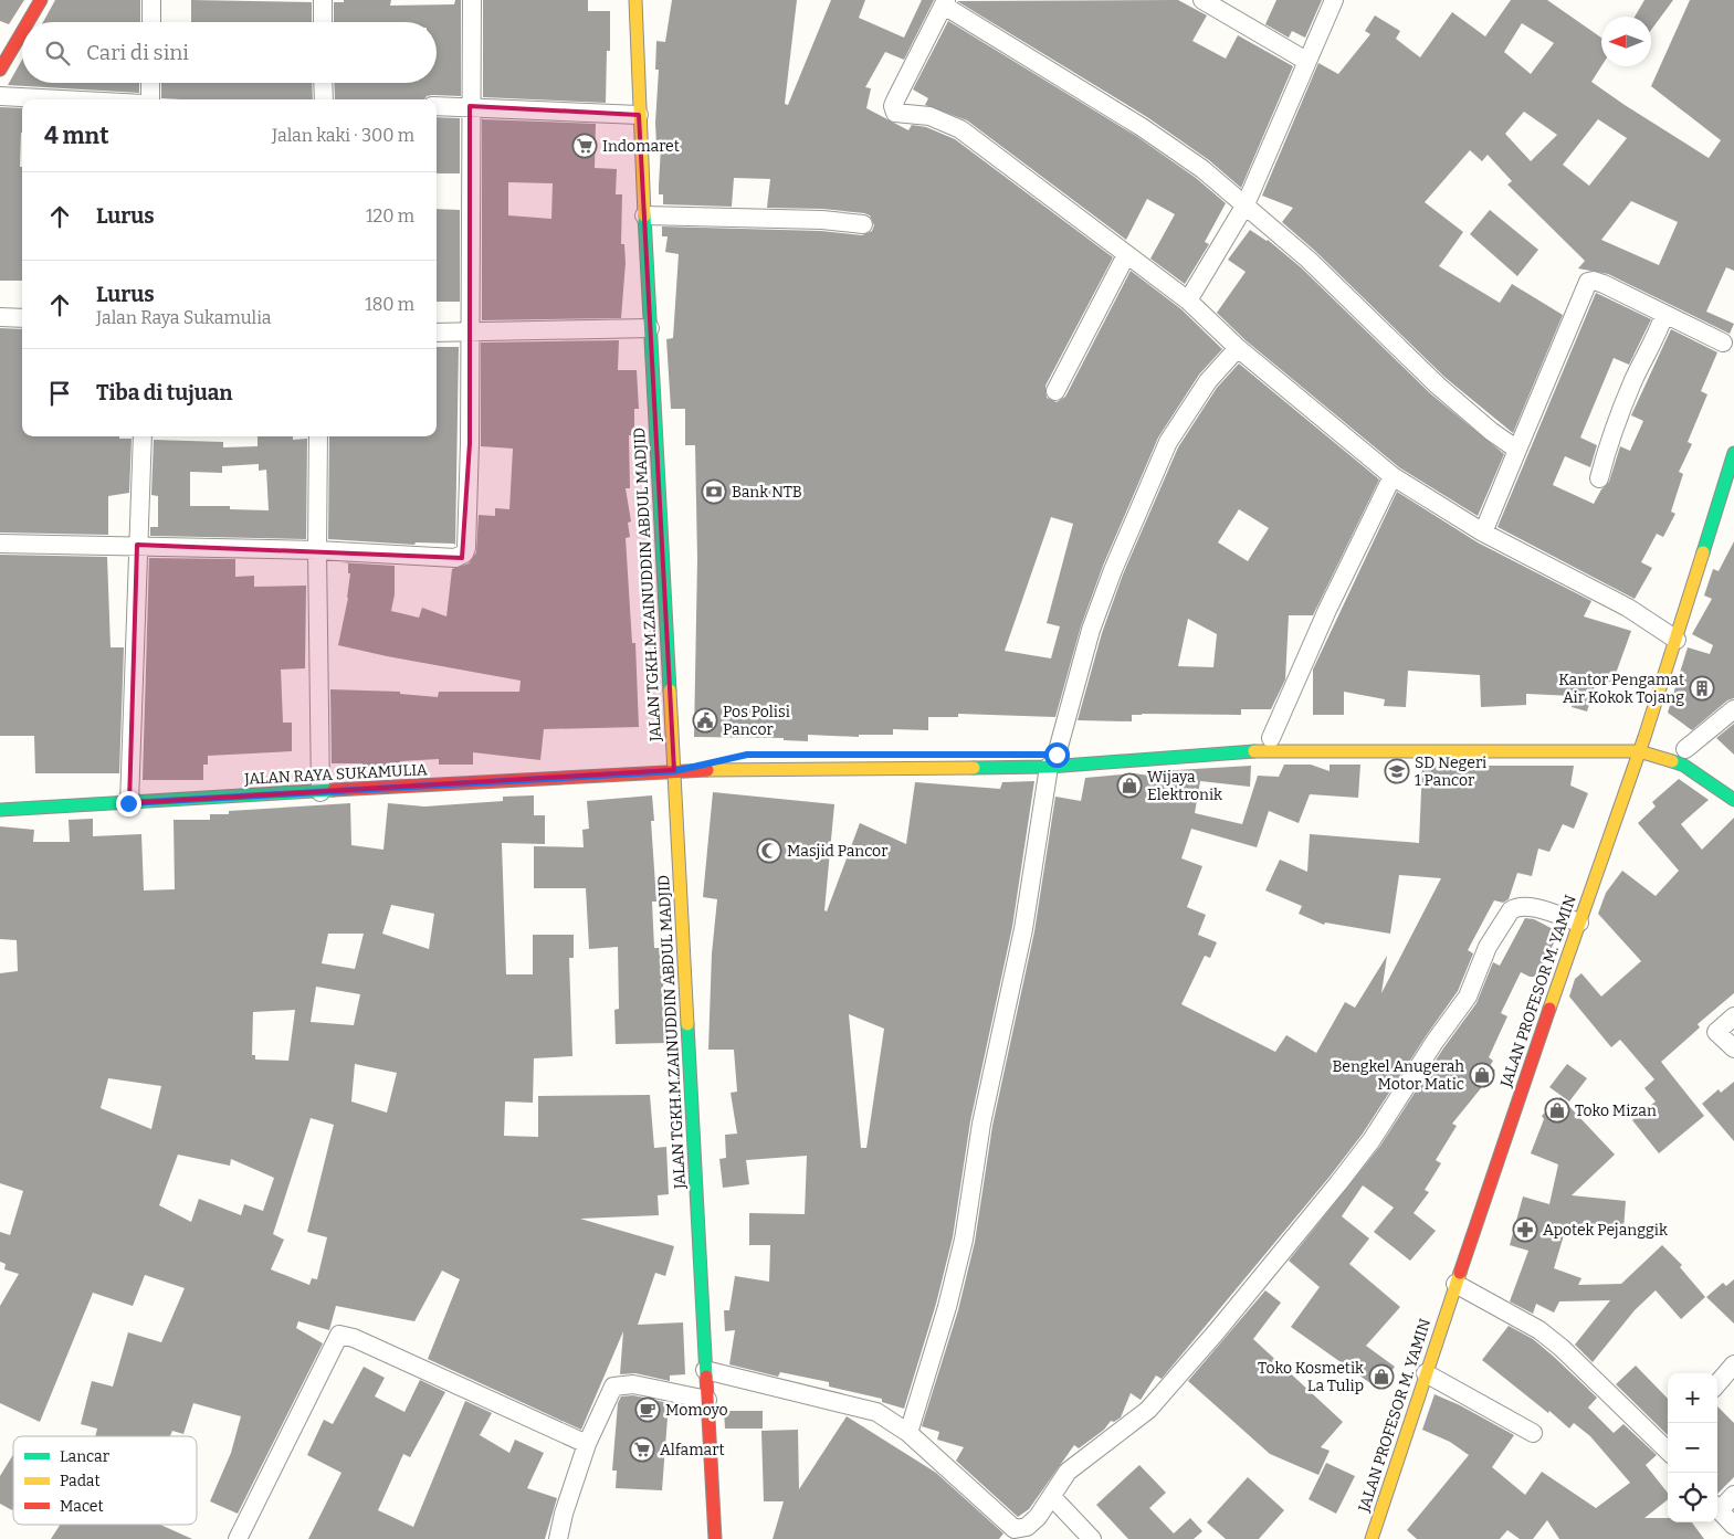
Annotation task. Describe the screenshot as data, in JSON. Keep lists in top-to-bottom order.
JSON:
{
  "streets": {
    "main road": ["JALAN TGKH.M.ZAINUDDIN ABDUL MADJID", "JALAN RAYA SUKAMULIA", "JALAN PROFESOR M. YAMIN"]
  },
  "crossings": [
    ["JALAN TGKH.M.ZAINUDDIN ABDUL MADJID", "JALAN RAYA SUKAMULIA"]
  ],
  "places": {
    "supermarket": ["Indomaret", "Alfamart"],
    "bank": ["Bank NTB"],
    "building": ["Kantor Pengamat Air Kokok Tojang"],
    "public building": ["Pos Polisi Pancor"],
    "school or university": ["SD Negeri 1 Pancor"],
    "shop": [
      "Wijaya Elektronik",
      "Bengkel Anugerah Motor Matic",
      "Toko Mizan",
      "Toko Kosmetik La Tulip"
    ],
    "mosque": ["Masjid Pancor"],
    "pharmacy": ["Apotek Pejanggik"],
    "cafe": ["Momoyo"]
  },
  "legend": ["Lancar", "Padat", "Macet"],
  "north": "left",
  "page": {
    "search": "Cari di sini",
    "heading": ["4 mnt", "Jalan kaki · 300 m"],
    "list": [
      ["Lurus", "120 m"],
      ["Lurus", "Jalan Raya Sukamulia", "180 m"],
      "Tiba di tujuan"
    ],
    "map_buttons": ["+", "−"]
  }
}
